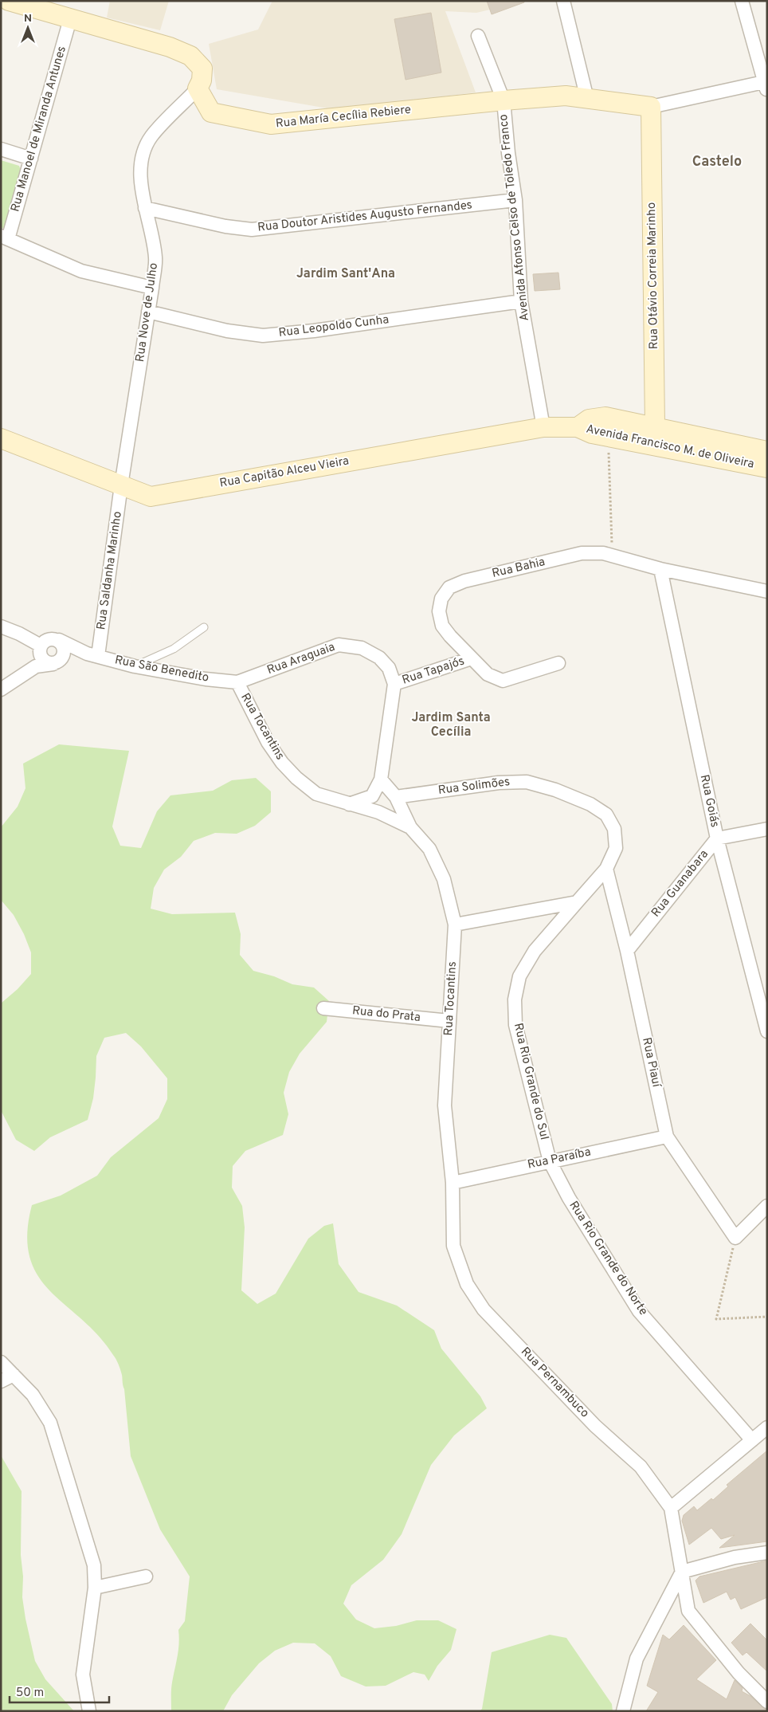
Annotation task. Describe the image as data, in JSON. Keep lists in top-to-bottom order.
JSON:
{
  "streets": {
    "street": [
      "Rua María Cecília Rebiere",
      "Rua Manoel de Miranda Antunes",
      "Rua Doutor Aristides Augusto Fernandes",
      "Avenida Afonso Celso de Toledo Franco",
      "Rua Otávio Correia Marinho",
      "Rua Nove de Julho",
      "Rua Leopoldo Cunha",
      "Avenida Francisco M. de Oliveira",
      "Rua Capitão Alceu Vieira",
      "Rua Bahia",
      "Rua Saldanha Marinho",
      "Rua Araguaia",
      "Rua São Benedito",
      "Rua Tapajós",
      "Rua Tocantins",
      "Rua Solimões",
      "Rua Goiás",
      "Rua Guanabara",
      "Rua do Prata",
      "Rua Piauí",
      "Rua Rio Grande do Sul",
      "Rua Paraíba",
      "Rua Rio Grande do Norte",
      "Rua Pernambuco"
    ]
  },
  "crossings": [
    ["Rua María Cecília Rebiere", "Avenida Afonso Celso de Toledo Franco"],
    ["Rua María Cecília Rebiere", "Rua Otávio Correia Marinho"],
    ["Rua María Cecília Rebiere", "Rua Nove de Julho"],
    ["Rua Doutor Aristides Augusto Fernandes", "Avenida Afonso Celso de Toledo Franco"],
    ["Rua Doutor Aristides Augusto Fernandes", "Rua Nove de Julho"],
    ["Avenida Afonso Celso de Toledo Franco", "Rua Leopoldo Cunha"],
    ["Avenida Afonso Celso de Toledo Franco", "Rua Capitão Alceu Vieira"],
    ["Rua Otávio Correia Marinho", "Avenida Francisco M. de Oliveira"],
    ["Rua Nove de Julho", "Rua Leopoldo Cunha"],
    ["Rua Nove de Julho", "Rua Capitão Alceu Vieira"],
    ["Rua Nove de Julho", "Rua Saldanha Marinho"],
    ["Avenida Francisco M. de Oliveira", "Rua Capitão Alceu Vieira"],
    ["Rua Capitão Alceu Vieira", "Rua Saldanha Marinho"],
    ["Rua Bahia", "Rua Tapajós"],
    ["Rua Bahia", "Rua Goiás"],
    ["Rua Saldanha Marinho", "Rua São Benedito"],
    ["Rua Araguaia", "Rua São Benedito"],
    ["Rua Araguaia", "Rua Tapajós"],
    ["Rua Araguaia", "Rua Tocantins"],
    ["Rua São Benedito", "Rua Tocantins"],
    ["Rua Tocantins", "Rua Solimões"],
    ["Rua Tocantins", "Rua do Prata"],
    ["Rua Tocantins", "Rua Paraíba"],
    ["Rua Tocantins", "Rua Pernambuco"],
    ["Rua Solimões", "Rua Piauí"],
    ["Rua Solimões", "Rua Rio Grande do Sul"],
    ["Rua Goiás", "Rua Guanabara"],
    ["Rua Guanabara", "Rua Piauí"],
    ["Rua Piauí", "Rua Paraíba"],
    ["Rua Rio Grande do Sul", "Rua Paraíba"],
    ["Rua Rio Grande do Sul", "Rua Rio Grande do Norte"],
    ["Rua Paraíba", "Rua Rio Grande do Norte"],
    ["Rua Paraíba", "Rua Pernambuco"]
  ],
  "districts": ["Castelo", "Jardim Sant'Ana", "Jardim Santa Cecília"],
  "scale_bar": "50 m",
  "north": "top"
}
